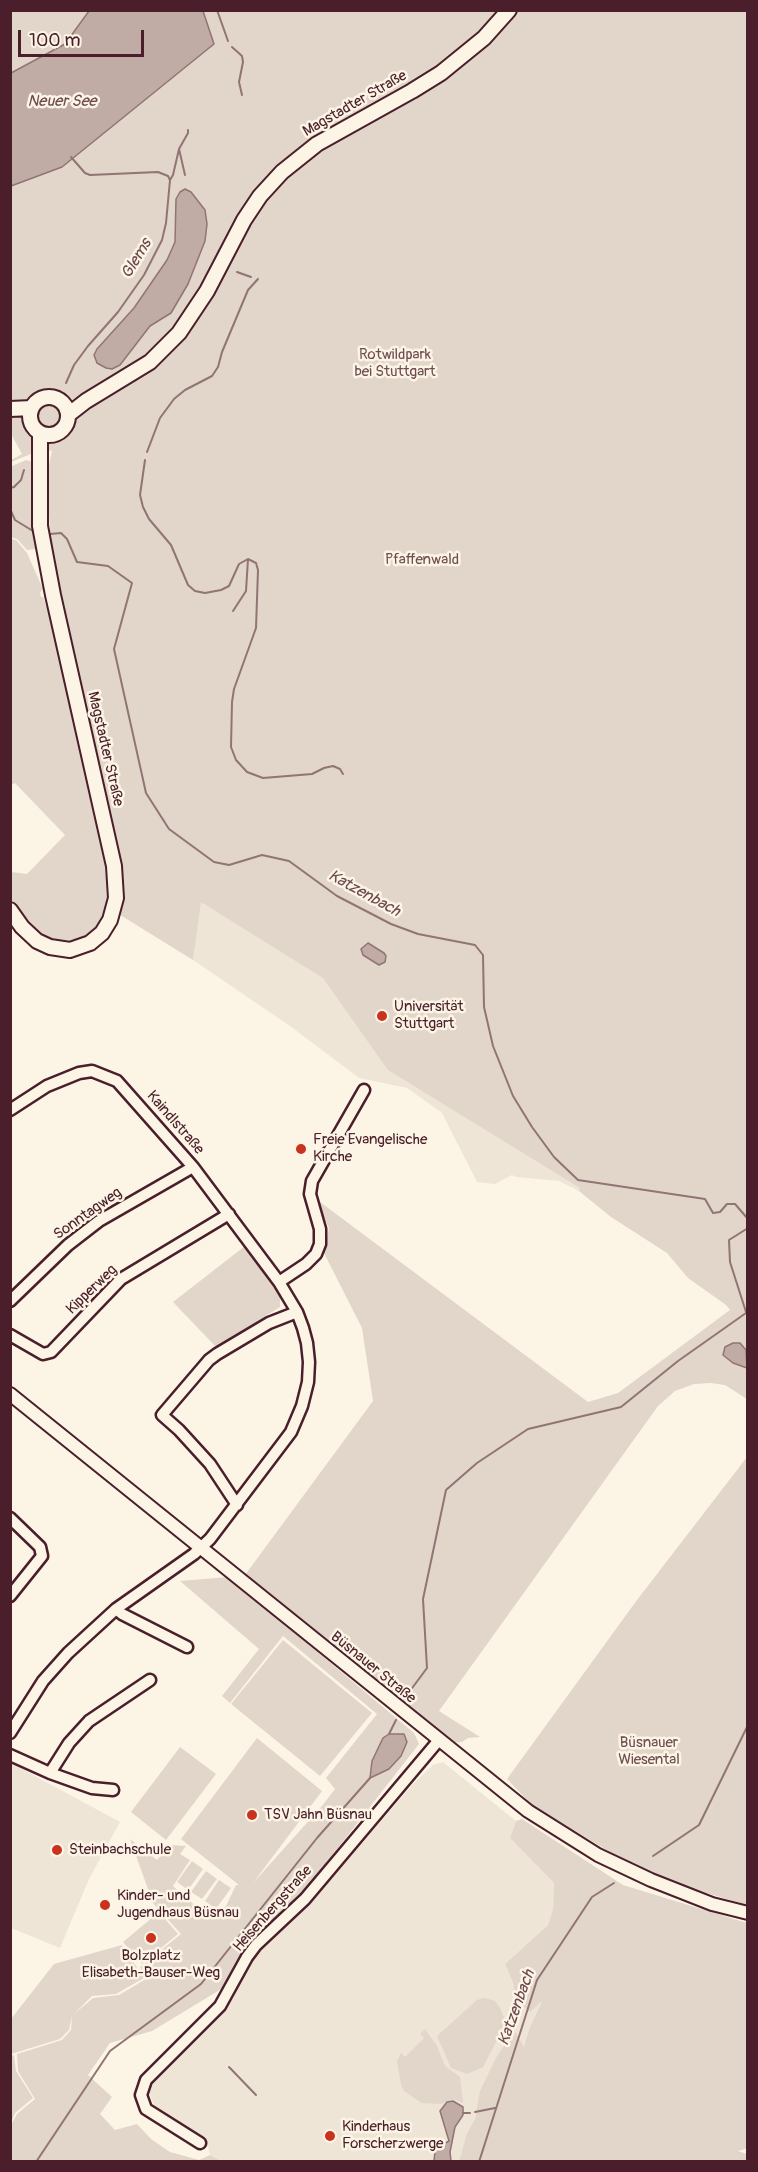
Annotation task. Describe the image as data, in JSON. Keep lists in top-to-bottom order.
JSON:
{
  "streets": {
    "main road": ["Magstadter Straße"],
    "street": [
      "Kaindlstraße",
      "Sonntagweg",
      "Kipperweg",
      "Büsnauer Straße",
      "Heisenbergstraße"
    ]
  },
  "crossings": [
    ["Kaindlstraße", "Sonntagweg"],
    ["Kaindlstraße", "Kipperweg"],
    ["Kaindlstraße", "Büsnauer Straße"],
    ["Büsnauer Straße", "Heisenbergstraße"]
  ],
  "water": ["Neuer See", "Glems", "Katzenbach"],
  "parks": ["Rotwildpark bei Stuttgart", "Pfaffenwald", "Büsnauer Wiesental"],
  "places": [
    "Universität Stuttgart",
    "Freie Evangelische Kirche",
    "TSV Jahn Büsnau",
    "Steinbachschule",
    "Kinder- und Jugendhaus Büsnau",
    "Bolzplatz Elisabeth-Bauser-Weg",
    "Kinderhaus Forscherzwerge"
  ],
  "scale_bar": "100 m"
}
